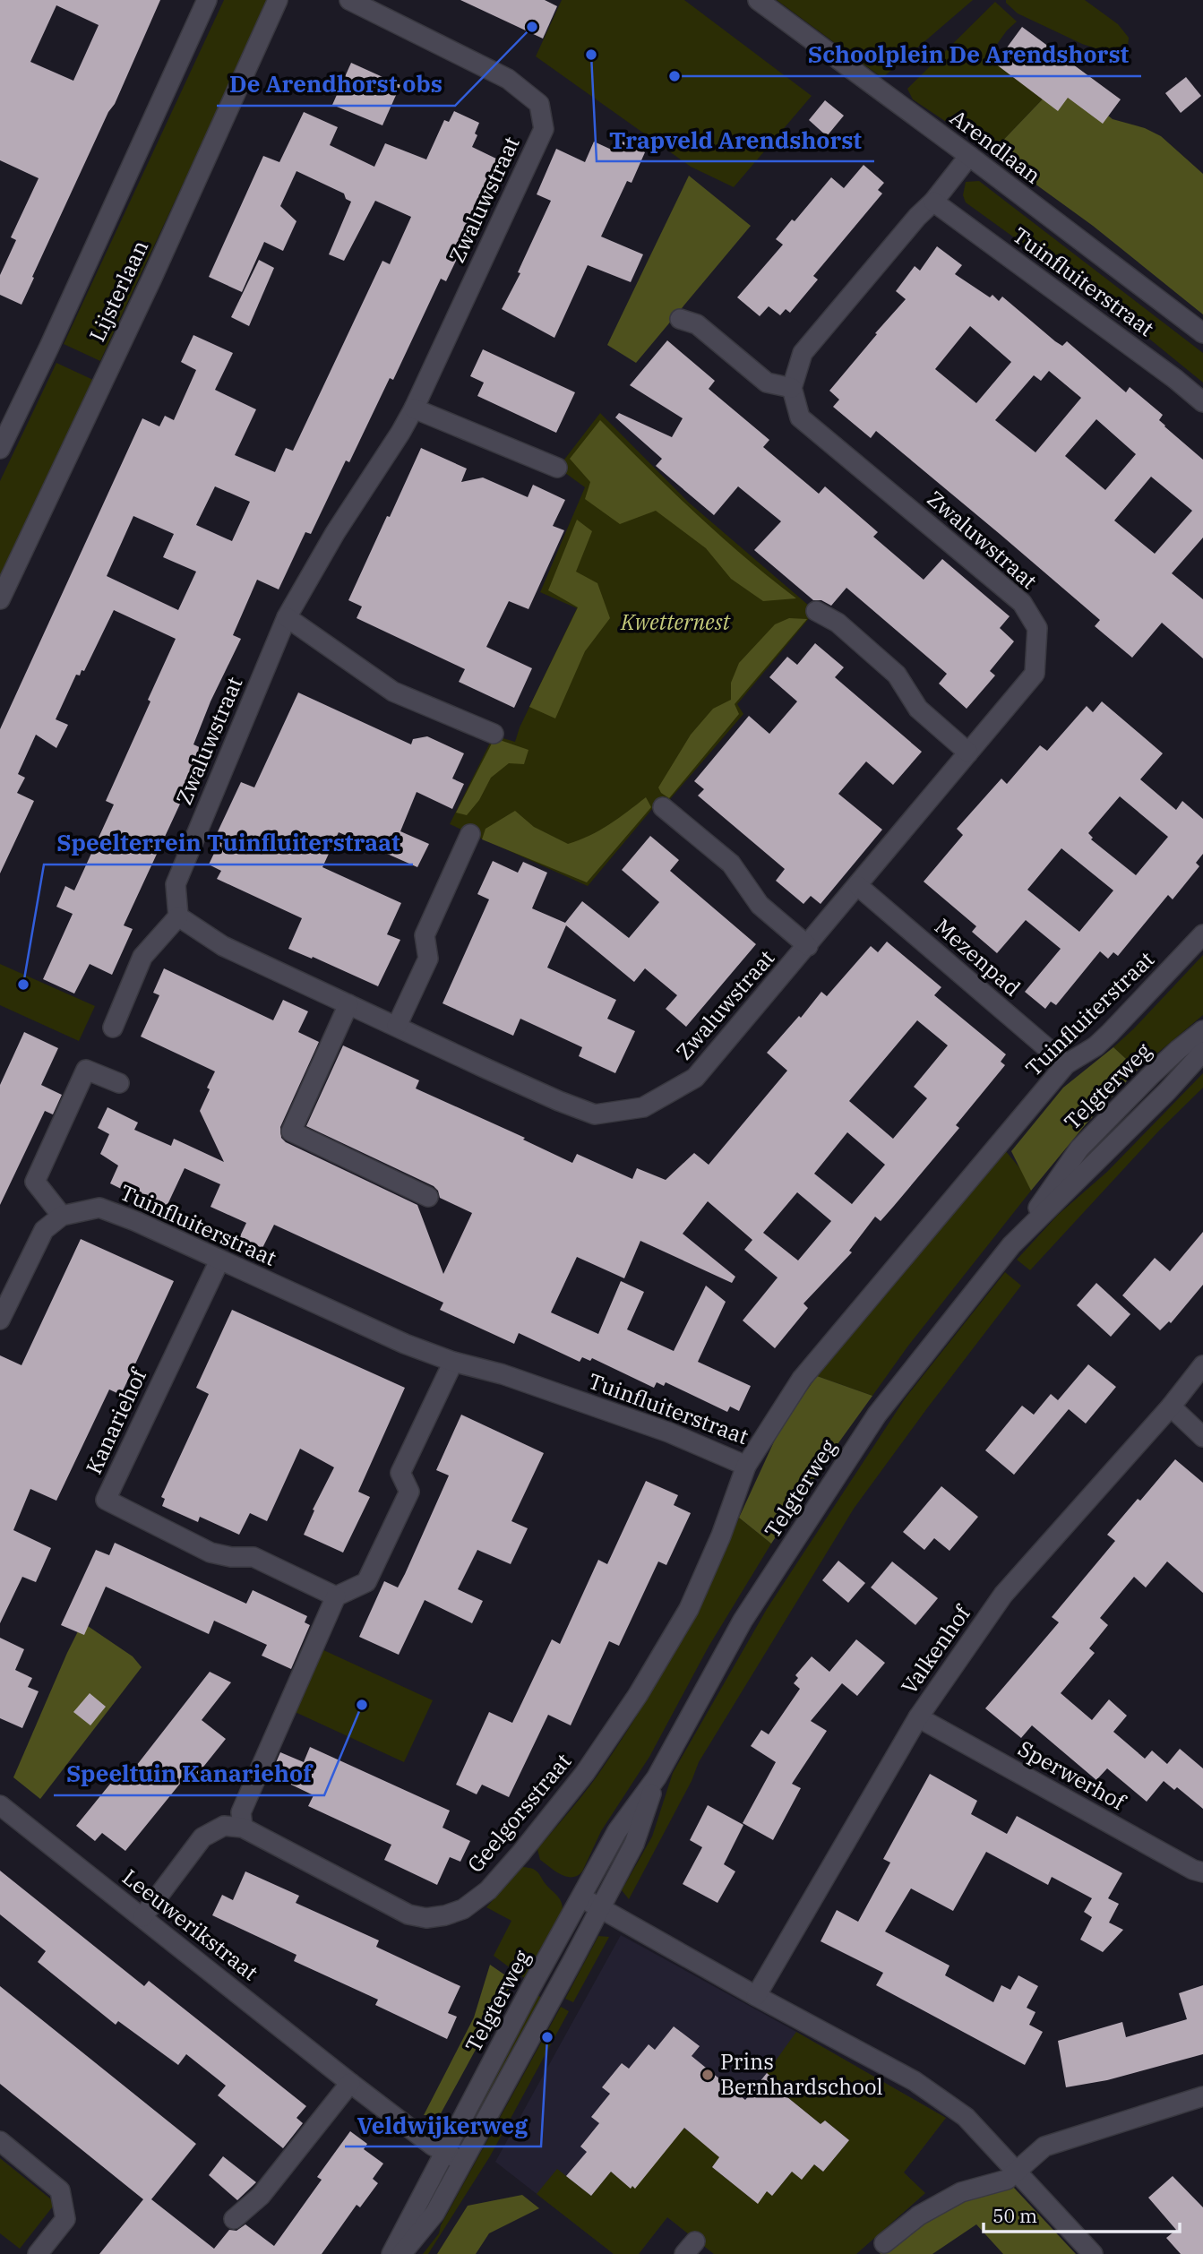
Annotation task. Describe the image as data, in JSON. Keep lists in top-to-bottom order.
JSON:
{
  "streets": {
    "street": [
      "Arendlaan",
      "Zwaluwstraat",
      "Tuinfluiterstraat",
      "Lijsterlaan",
      "Mezenpad",
      "Telgterweg",
      "Kanariehof",
      "Valkenhof",
      "Sperwerhof",
      "Geelgorsstraat",
      "Leeuwerikstraat"
    ]
  },
  "crossings": [
    ["Zwaluwstraat", "Mezenpad"],
    ["Tuinfluiterstraat", "Mezenpad"],
    ["Tuinfluiterstraat", "Kanariehof"],
    ["Tuinfluiterstraat", "Geelgorsstraat"],
    ["Telgterweg", "Leeuwerikstraat"],
    ["Valkenhof", "Sperwerhof"]
  ],
  "parks": ["Kwetternest"],
  "places": [
    "De Arendhorst obs",
    "Trapveld Arendshorst",
    "Schoolplein De Arendshorst",
    "Speelterrein Tuinfluiterstraat",
    "Speeltuin Kanariehof",
    "Veldwijkerweg",
    "Prins Bernhardschool"
  ],
  "scale_bar": "50 m"
}
